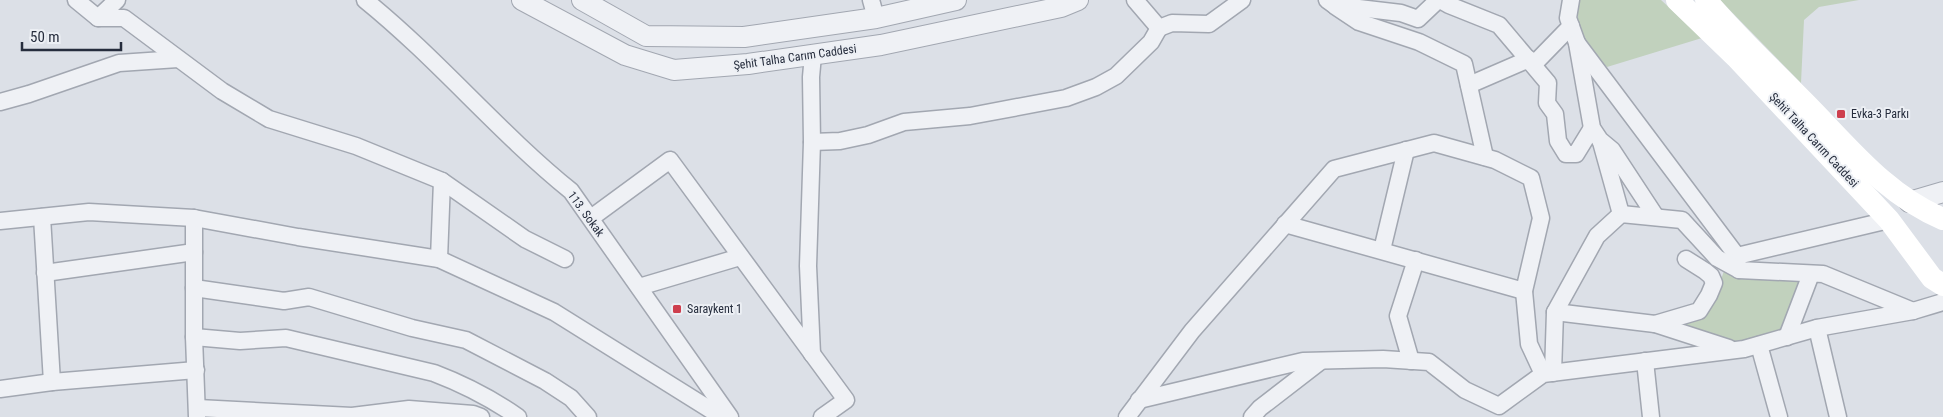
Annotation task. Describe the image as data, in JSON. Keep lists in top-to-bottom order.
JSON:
{
  "streets": {
    "main road": ["Şehit Talha Carım Caddesi"],
    "street": ["113. Sokak"]
  },
  "places": {
    "transit": ["Evka-3 Parkı", "Saraykent 1"]
  },
  "scale_bar": "50 m"
}
